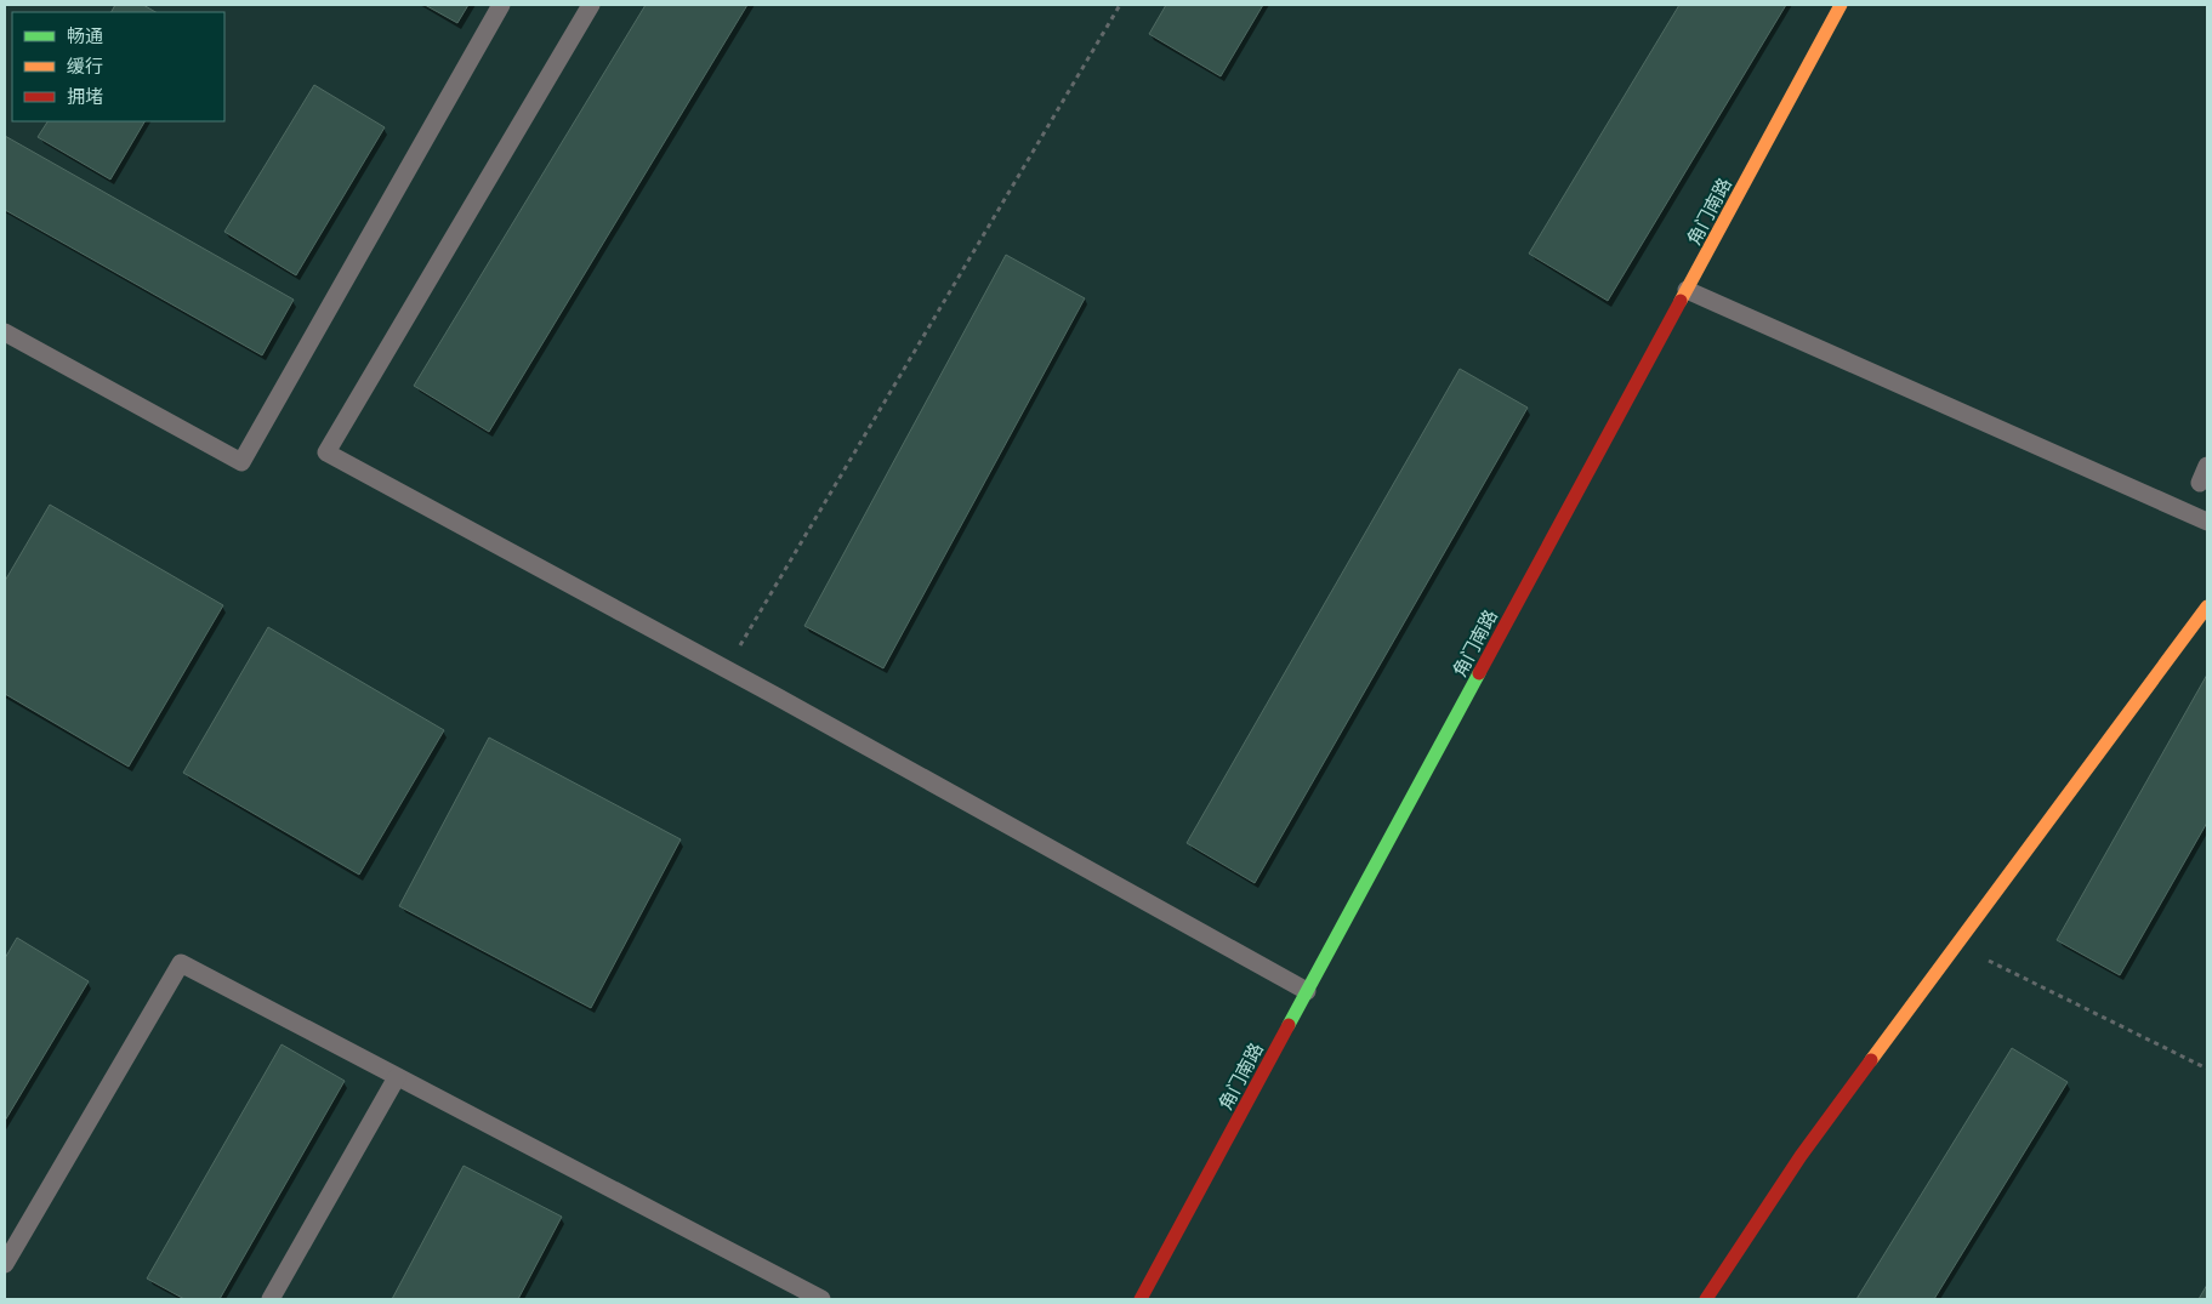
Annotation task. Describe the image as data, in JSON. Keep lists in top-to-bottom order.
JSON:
{
  "streets": {
    "street": ["角门南路"]
  },
  "legend": ["畅通", "缓行", "拥堵"]
}
